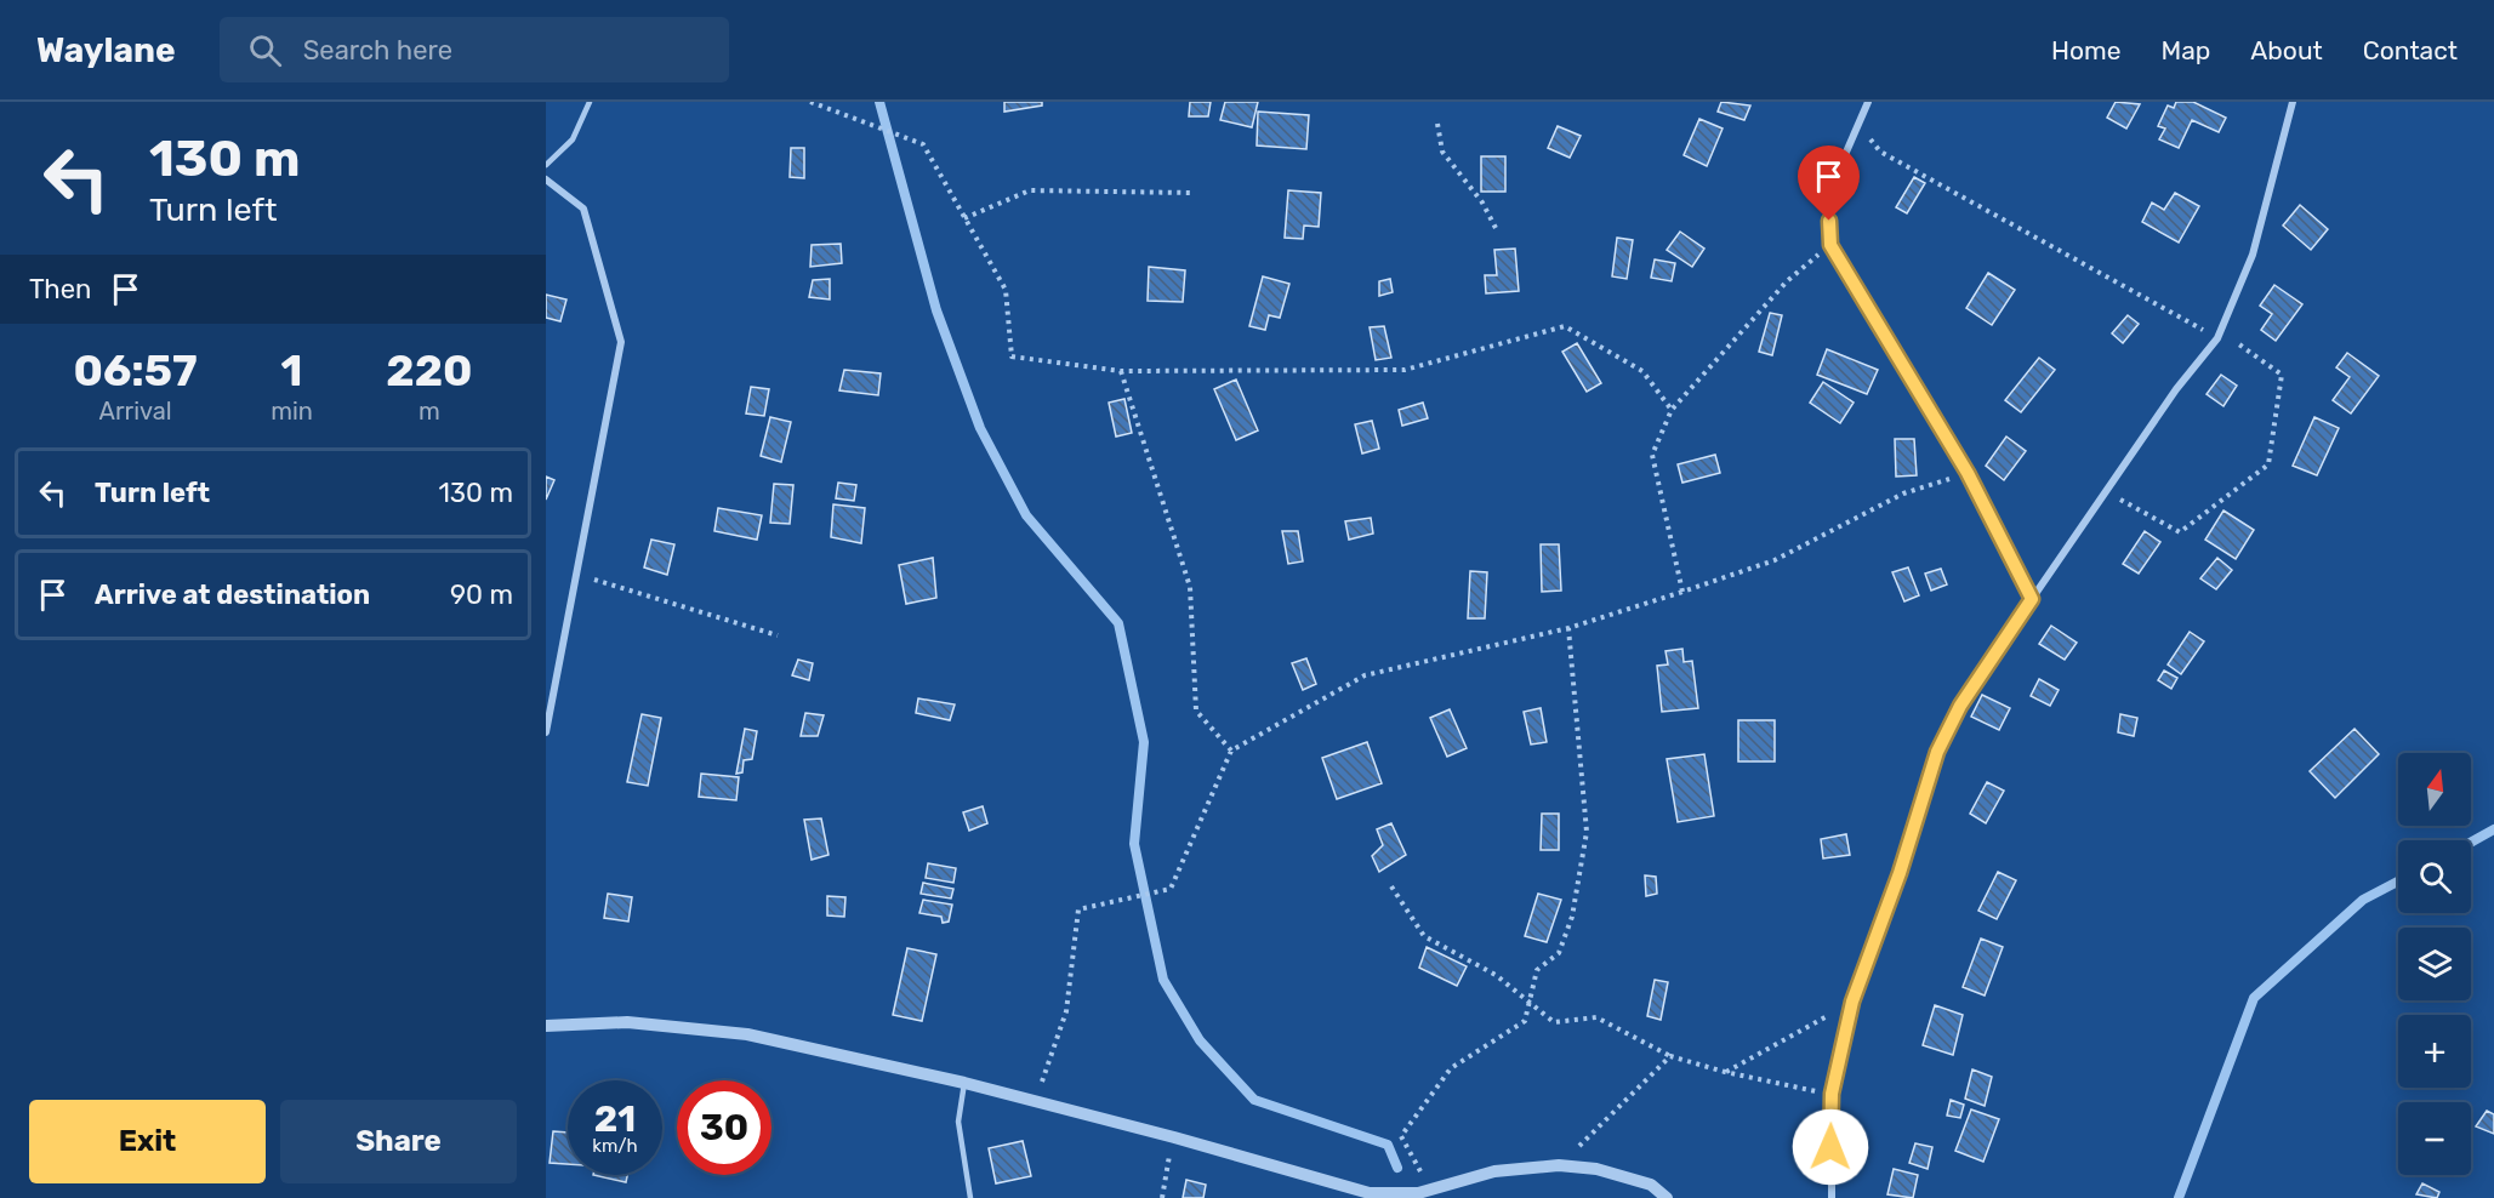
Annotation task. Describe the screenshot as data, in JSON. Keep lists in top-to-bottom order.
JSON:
{
  "north": "top",
  "page": {
    "header": "Waylane",
    "search": "Search here",
    "nav": [
      "Home",
      "Map",
      "About",
      "Contact"
    ],
    "turn": ["130 m", "Turn left"],
    "then": "Then",
    "eta": [
      "06:57",
      "Arrival",
      "1",
      "min",
      "220",
      "m"
    ],
    "list": [
      {
        "name": "Turn left",
        "value": "130 m"
      },
      {
        "name": "Arrive at destination",
        "value": "90 m"
      }
    ],
    "map_buttons": ["+", "−"],
    "speed": "21 km/h",
    "limit": "30",
    "buttons": ["Exit", "Share"]
  }
}
